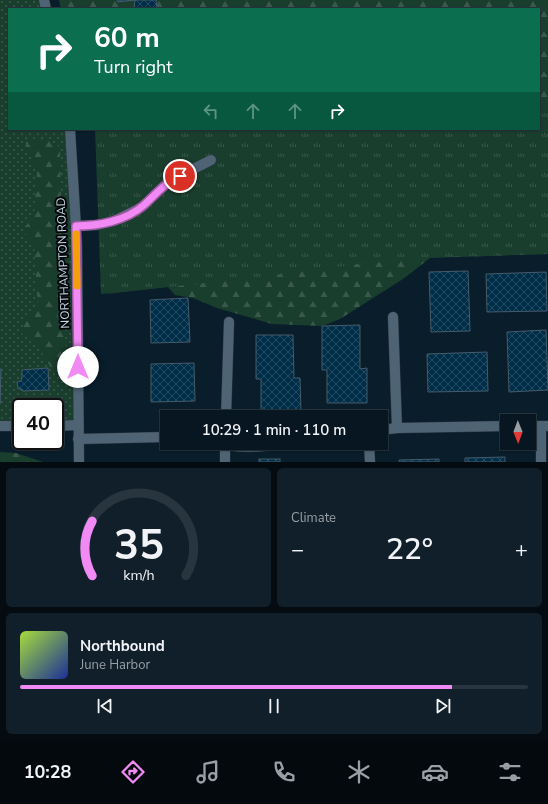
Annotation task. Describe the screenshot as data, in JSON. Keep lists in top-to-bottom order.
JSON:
{
  "streets": {
    "street": ["NORTHAMPTON ROAD"]
  },
  "north": "bottom",
  "page": {
    "turn": ["60 m", "Turn right"],
    "limit": "40",
    "trip": "10:29 · 1 min · 110 m",
    "tile": "Climate",
    "heat": ["−", "22°", "+"],
    "song": ["Northbound", "June Harbor"],
    "tabs": "10:28",
    "gauge": ["35", "km/h"]
  }
}
